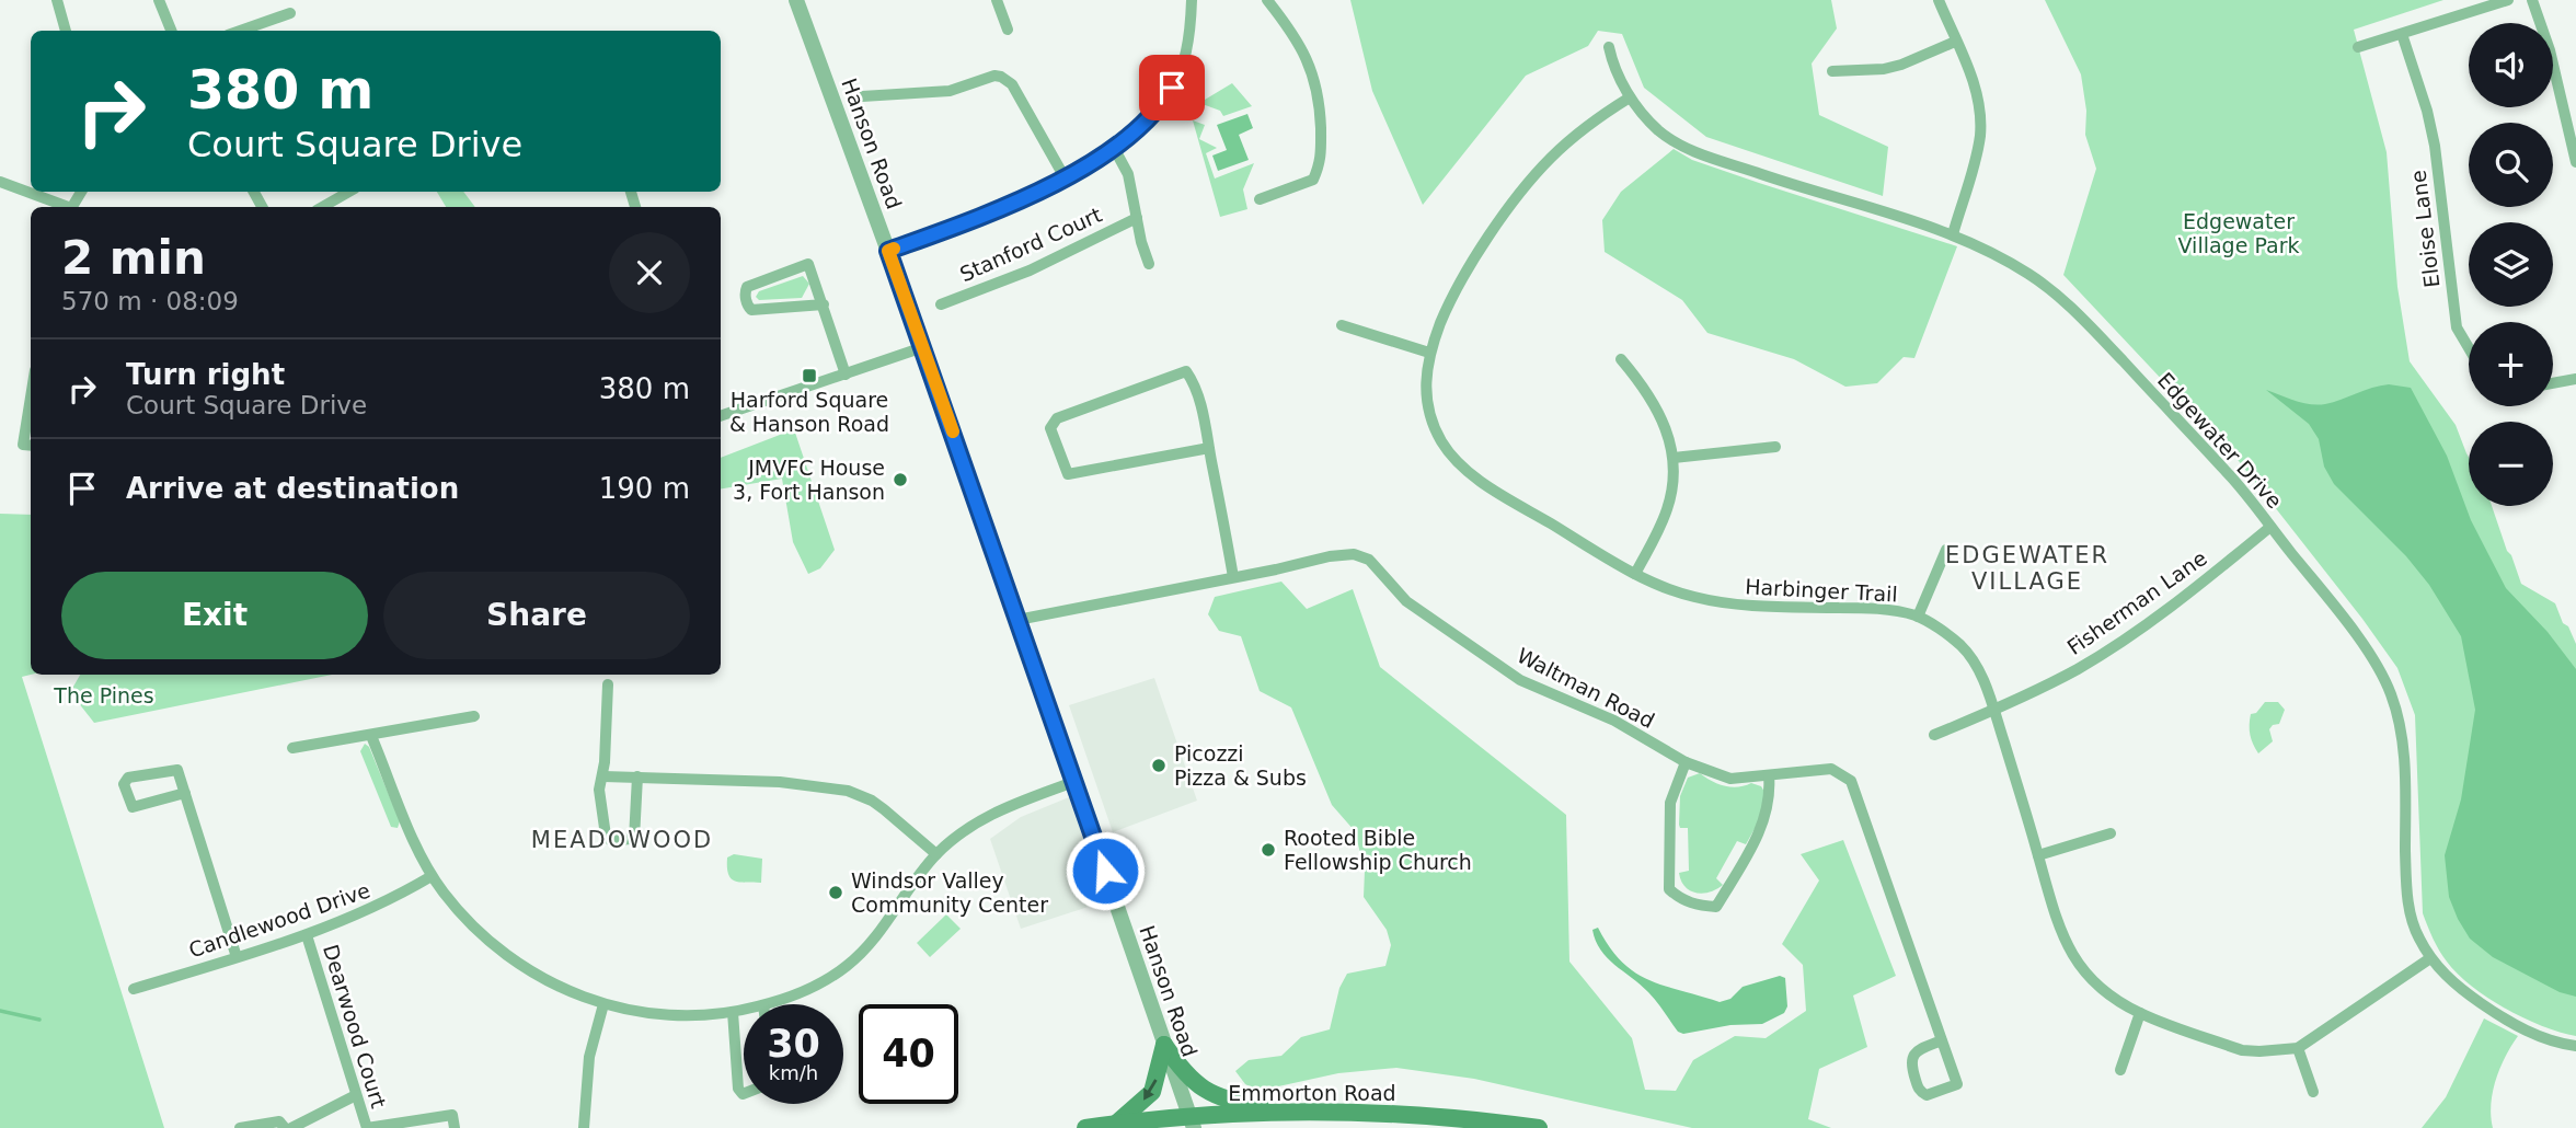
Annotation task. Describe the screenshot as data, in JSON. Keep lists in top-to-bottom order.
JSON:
{
  "streets": {
    "main road": ["Emmorton Road"],
    "street": [
      "Hanson Road",
      "Eloise Lane",
      "Stanford Court",
      "Edgewater Drive",
      "Harbinger Trail",
      "Fisherman Lane",
      "Waltman Road",
      "Candlewood Drive",
      "Dearwood Court"
    ]
  },
  "crossings": [
    ["Hanson Road", "Waltman Road"],
    ["Hanson Road", "Emmorton Road"],
    ["Edgewater Drive", "Harbinger Trail"],
    ["Edgewater Drive", "Fisherman Lane"],
    ["Harbinger Trail", "Fisherman Lane"],
    ["Candlewood Drive", "Dearwood Court"]
  ],
  "districts": ["EDGEWATER VILLAGE", "MEADOWOOD"],
  "parks": ["Edgewater Village Park", "The Pines"],
  "places": {
    "transit": ["Harford Square & Hanson Road"],
    "other": [
      "JMVFC House 3, Fort Hanson",
      "Picozzi Pizza & Subs",
      "Rooted Bible Fellowship Church",
      "Windsor Valley Community Center"
    ]
  },
  "page": {
    "map_buttons": ["+", "−"],
    "turn": ["380 m", "Court Square Drive"],
    "heading": ["2 min", "570 m · 08:09"],
    "list": [
      {
        "name": "Turn right",
        "note": "Court Square Drive",
        "value": "380 m"
      },
      {
        "name": "Arrive at destination",
        "value": "190 m"
      }
    ],
    "buttons": ["Exit", "Share"],
    "speed": "30 km/h",
    "limit": "40"
  }
}
